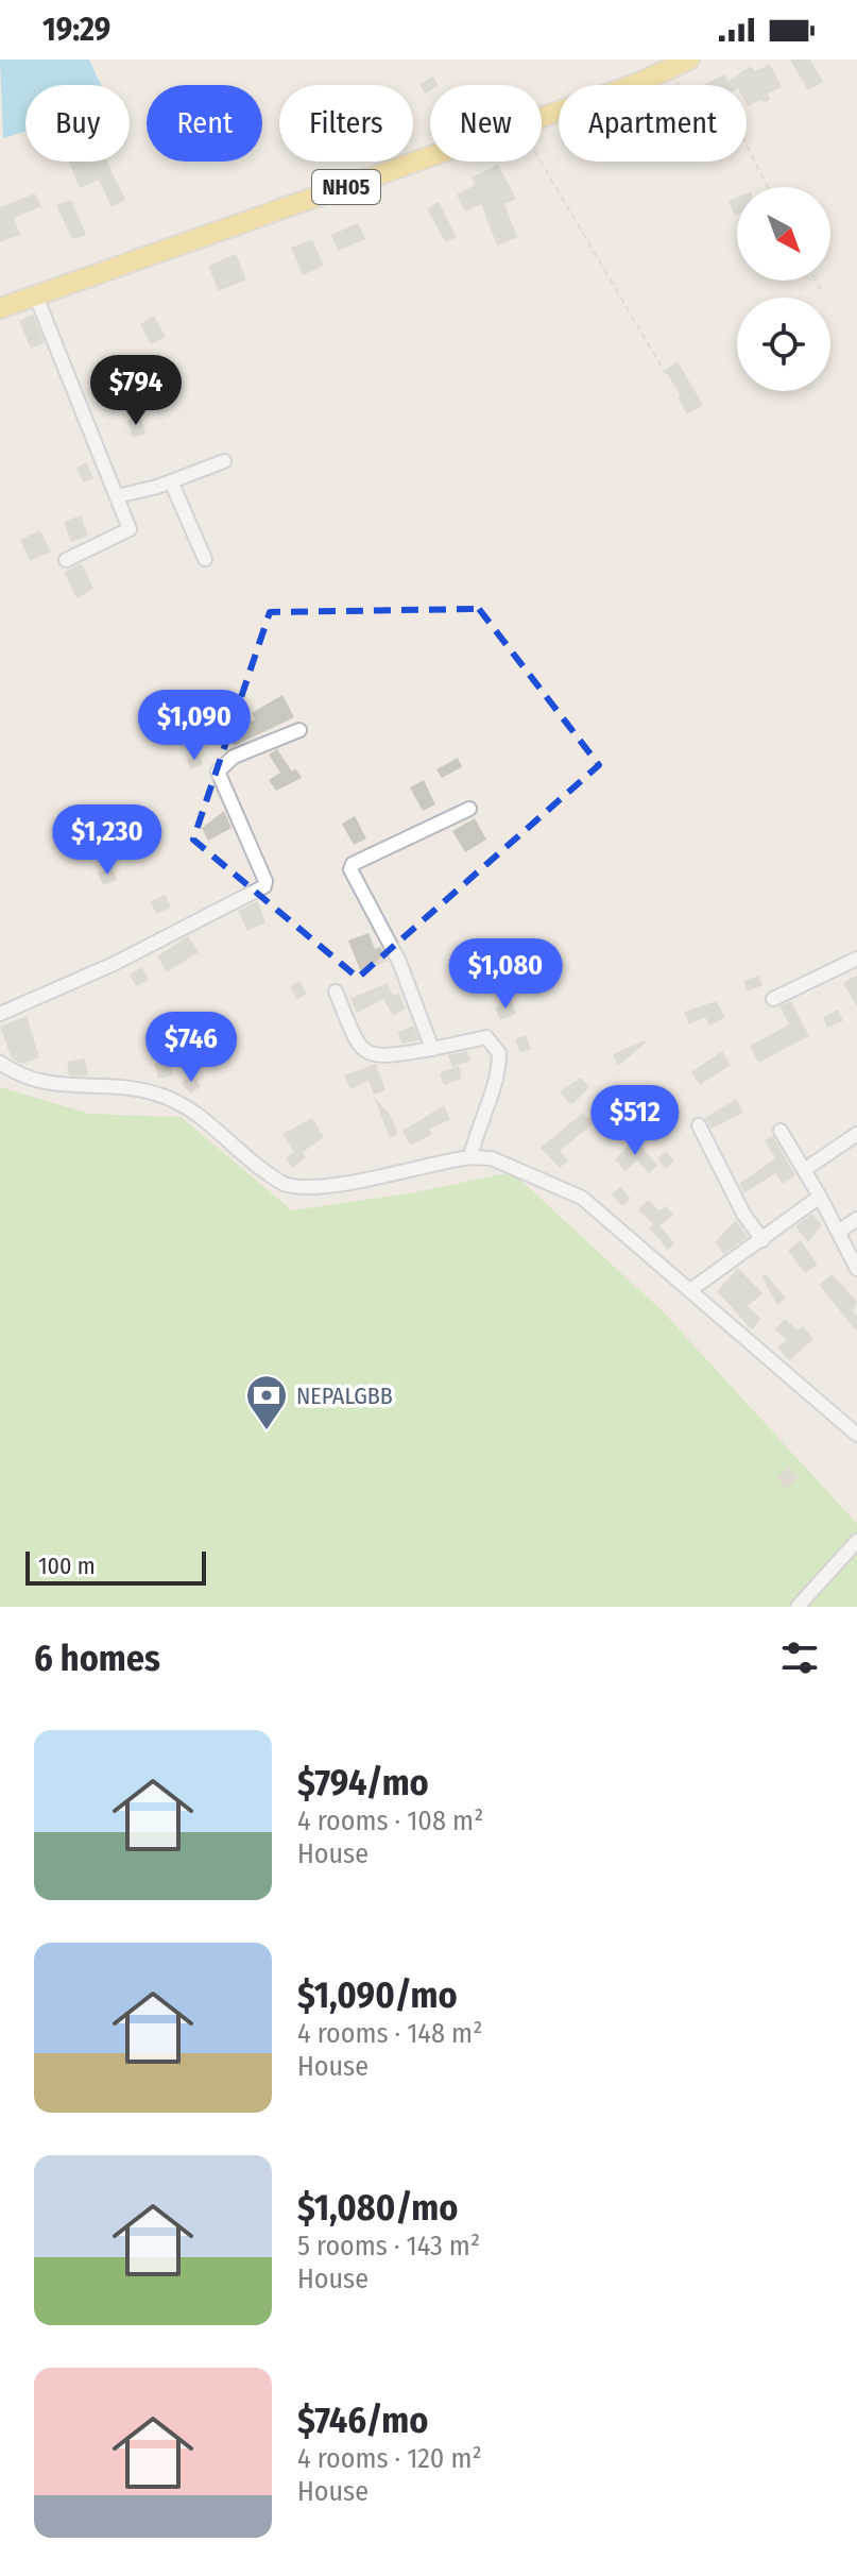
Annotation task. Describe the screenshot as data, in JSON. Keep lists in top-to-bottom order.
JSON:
{
  "streets": {
    "main road": ["NH05"]
  },
  "places": {
    "bank": ["NEPALGBB"]
  },
  "scale_bar": "100 m",
  "north": "bottom right",
  "page": {
    "status": "19:29",
    "chip": [
      "Buy",
      "Rent",
      "Filters",
      "New",
      "Apartment"
    ],
    "price": [
      "$794",
      "$1,090",
      "$1,230",
      "$1,080",
      "$746",
      "$512"
    ],
    "scale": "100 m",
    "heading": "6 homes",
    "list": [
      {
        "name": "$794/mo",
        "note": "4 rooms · 108 m² · House"
      },
      {
        "name": "$1,090/mo",
        "note": "4 rooms · 148 m² · House"
      },
      {
        "name": "$1,080/mo",
        "note": "5 rooms · 143 m² · House"
      },
      {
        "name": "$746/mo",
        "note": "4 rooms · 120 m² · House"
      }
    ]
  }
}
